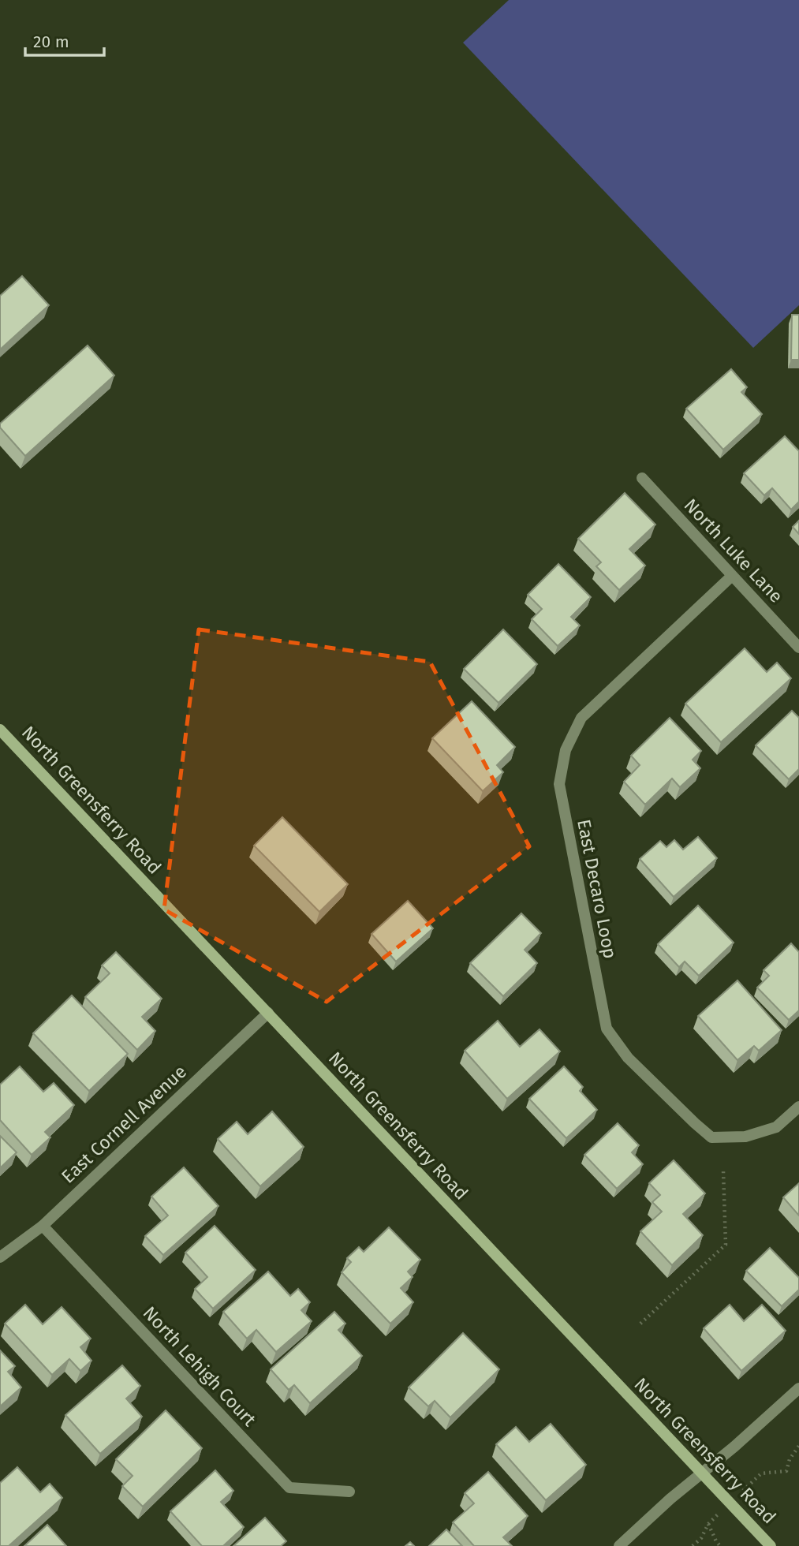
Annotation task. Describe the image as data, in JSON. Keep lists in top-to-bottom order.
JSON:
{
  "streets": {
    "main road": ["North Greensferry Road"],
    "street": [
      "North Luke Lane",
      "East Decaro Loop",
      "East Cornell Avenue",
      "North Lehigh Court"
    ]
  },
  "crossings": [
    ["North Luke Lane", "East Decaro Loop"],
    ["North Greensferry Road", "East Cornell Avenue"],
    ["East Cornell Avenue", "North Lehigh Court"]
  ],
  "scale_bar": "20 m"
}
